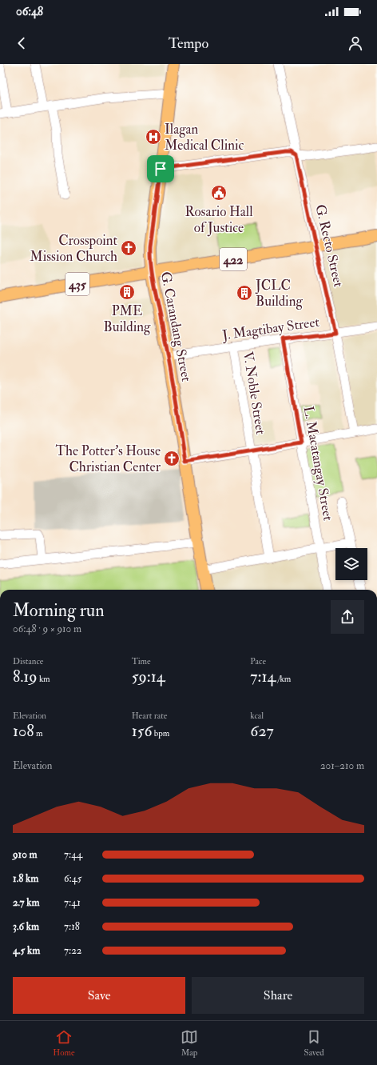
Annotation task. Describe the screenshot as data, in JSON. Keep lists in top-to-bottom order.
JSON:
{
  "streets": {
    "main road": ["422", "435", "G. Carandang Street"],
    "street": [
      "G. Recto Street",
      "J. Magtibay Street",
      "V. Noble Street",
      "L. Macatangay Street"
    ]
  },
  "crossings": [
    ["G. Recto Street", "422"],
    ["G. Recto Street", "J. Magtibay Street"],
    ["422", "435"],
    ["422", "G. Carandang Street"],
    ["435", "G. Carandang Street"],
    ["G. Carandang Street", "J. Magtibay Street"],
    ["J. Magtibay Street", "V. Noble Street"],
    ["J. Magtibay Street", "L. Macatangay Street"]
  ],
  "places": {
    "hospital": ["Ilagan Medical Clinic"],
    "public building": ["Rosario Hall of Justice"],
    "church": ["Crosspoint Mission Church", "The Potter's House Christian Center"],
    "building": ["PME Building", "JCLC Building"]
  },
  "page": {
    "status": "06:48",
    "header": "Tempo",
    "heading": ["Morning run", "06:48 · 9 × 910 m"],
    "stats": [
      ["Distance", "8.19 km"],
      ["Time", "59:14"],
      ["Pace", "7:14 /km"],
      ["Elevation", "108 m"],
      ["Heart rate", "156 bpm"],
      ["kcal", "627"]
    ],
    "chart": ["Elevation", "201–210 m"],
    "list": [
      {
        "name": "910 m",
        "note": "7:44"
      },
      {
        "name": "1.8 km",
        "note": "6:45"
      },
      {
        "name": "2.7 km",
        "note": "7:41"
      },
      {
        "name": "3.6 km",
        "note": "7:18"
      },
      {
        "name": "4.5 km",
        "note": "7:22"
      }
    ],
    "buttons": ["Save", "Share"],
    "tabs": ["Home", "Map", "Saved"]
  }
}
